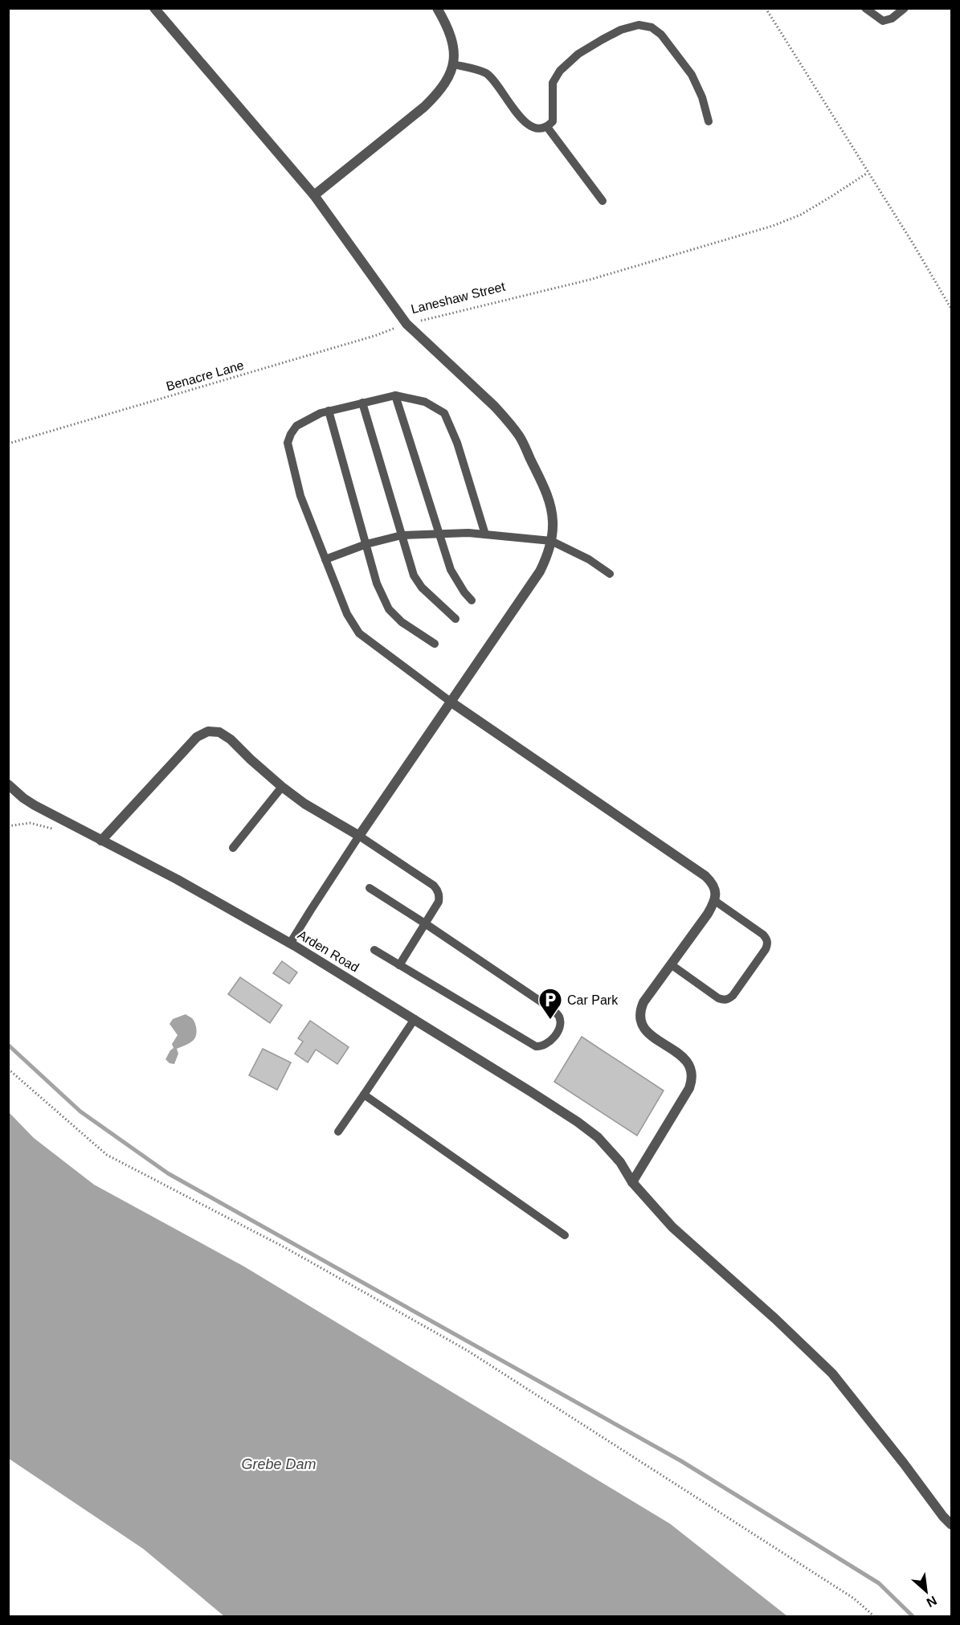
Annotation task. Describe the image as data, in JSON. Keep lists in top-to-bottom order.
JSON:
{
  "streets": {
    "street": ["Laneshaw Street", "Arden Road"],
    "path": ["Benacre Lane"]
  },
  "crossings": [
    ["Laneshaw Street", "Benacre Lane"]
  ],
  "water": ["Grebe Dam"],
  "places": {
    "parking": ["Car Park"]
  },
  "north": "bottom right"
}
